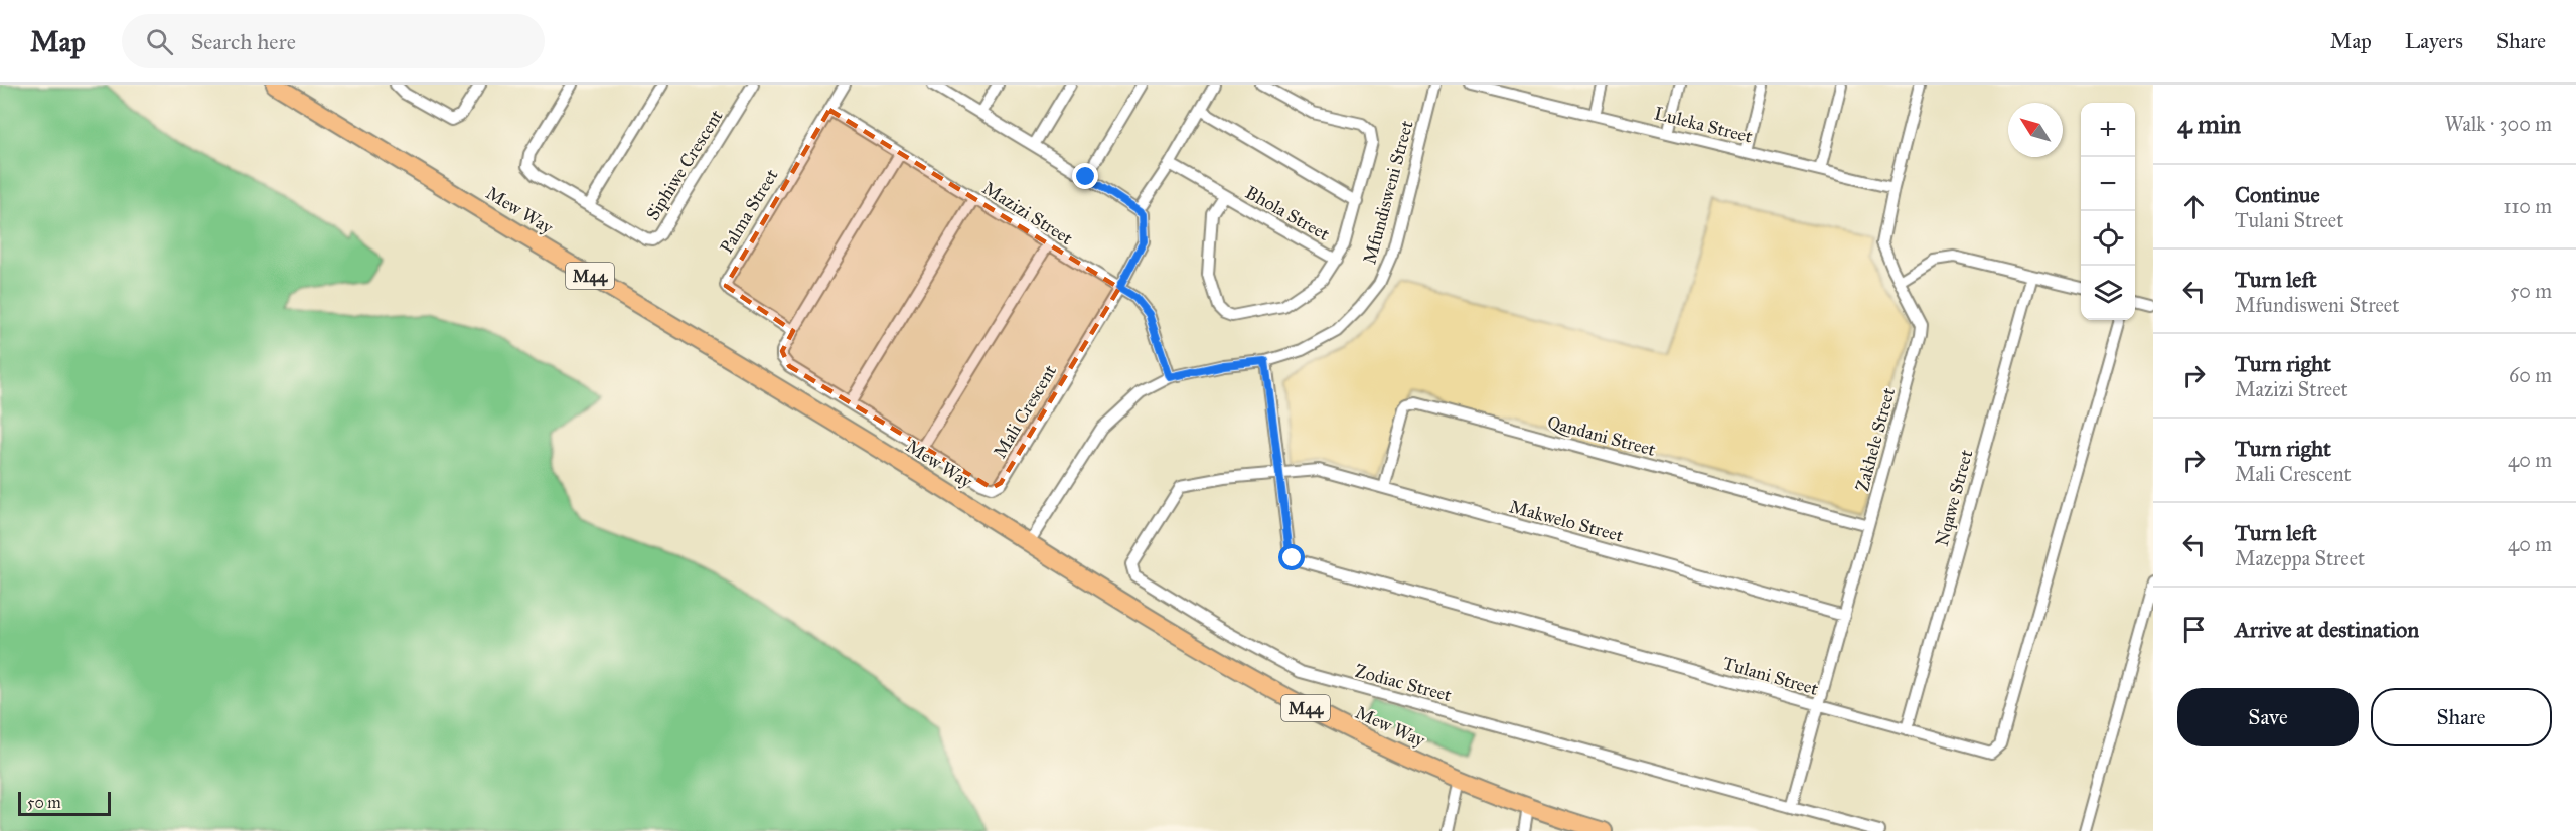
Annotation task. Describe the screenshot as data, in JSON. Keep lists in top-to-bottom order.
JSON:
{
  "streets": {
    "main road": ["Mew Way", "M44"],
    "street": [
      "Luleka Street",
      "Siphiwe Crescent",
      "Mfundisweni Street",
      "Palma Street",
      "Mazizi Street",
      "Bhola Street",
      "Mali Crescent",
      "Qandani Street",
      "Zakhele Street",
      "Nqawe Street",
      "Makwelo Street",
      "Tulani Street",
      "Zodiac Street"
    ]
  },
  "crossings": [
    ["Luleka Street", "Zakhele Street"],
    ["Mfundisweni Street", "Mew Way"],
    ["Mfundisweni Street", "Mazizi Street"],
    ["Mfundisweni Street", "Tulani Street"],
    ["Palma Street", "Mazizi Street"],
    ["Palma Street", "Mali Crescent"],
    ["Mazizi Street", "Mali Crescent"],
    ["Qandani Street", "Zakhele Street"],
    ["Qandani Street", "Makwelo Street"],
    ["Zakhele Street", "Makwelo Street"],
    ["Zakhele Street", "Tulani Street"],
    ["Zakhele Street", "Zodiac Street"],
    ["Nqawe Street", "Tulani Street"],
    ["Makwelo Street", "Tulani Street"],
    ["Makwelo Street", "Zodiac Street"],
    ["Tulani Street", "Zodiac Street"]
  ],
  "scale_bar": "50 m",
  "north": "top left",
  "page": {
    "header": "Map",
    "search": "Search here",
    "nav": ["Map", "Layers", "Share"],
    "heading": ["4 min", "Walk · 300 m"],
    "map_buttons": ["+", "−"],
    "list": [
      ["Continue", "Tulani Street", "110 m"],
      ["Turn left", "Mfundisweni Street", "50 m"],
      ["Turn right", "Mazizi Street", "60 m"],
      ["Turn right", "Mali Crescent", "40 m"],
      ["Turn left", "Mazeppa Street", "40 m"],
      "Arrive at destination"
    ],
    "buttons": ["Save", "Share"],
    "scale": "50 m"
  }
}
